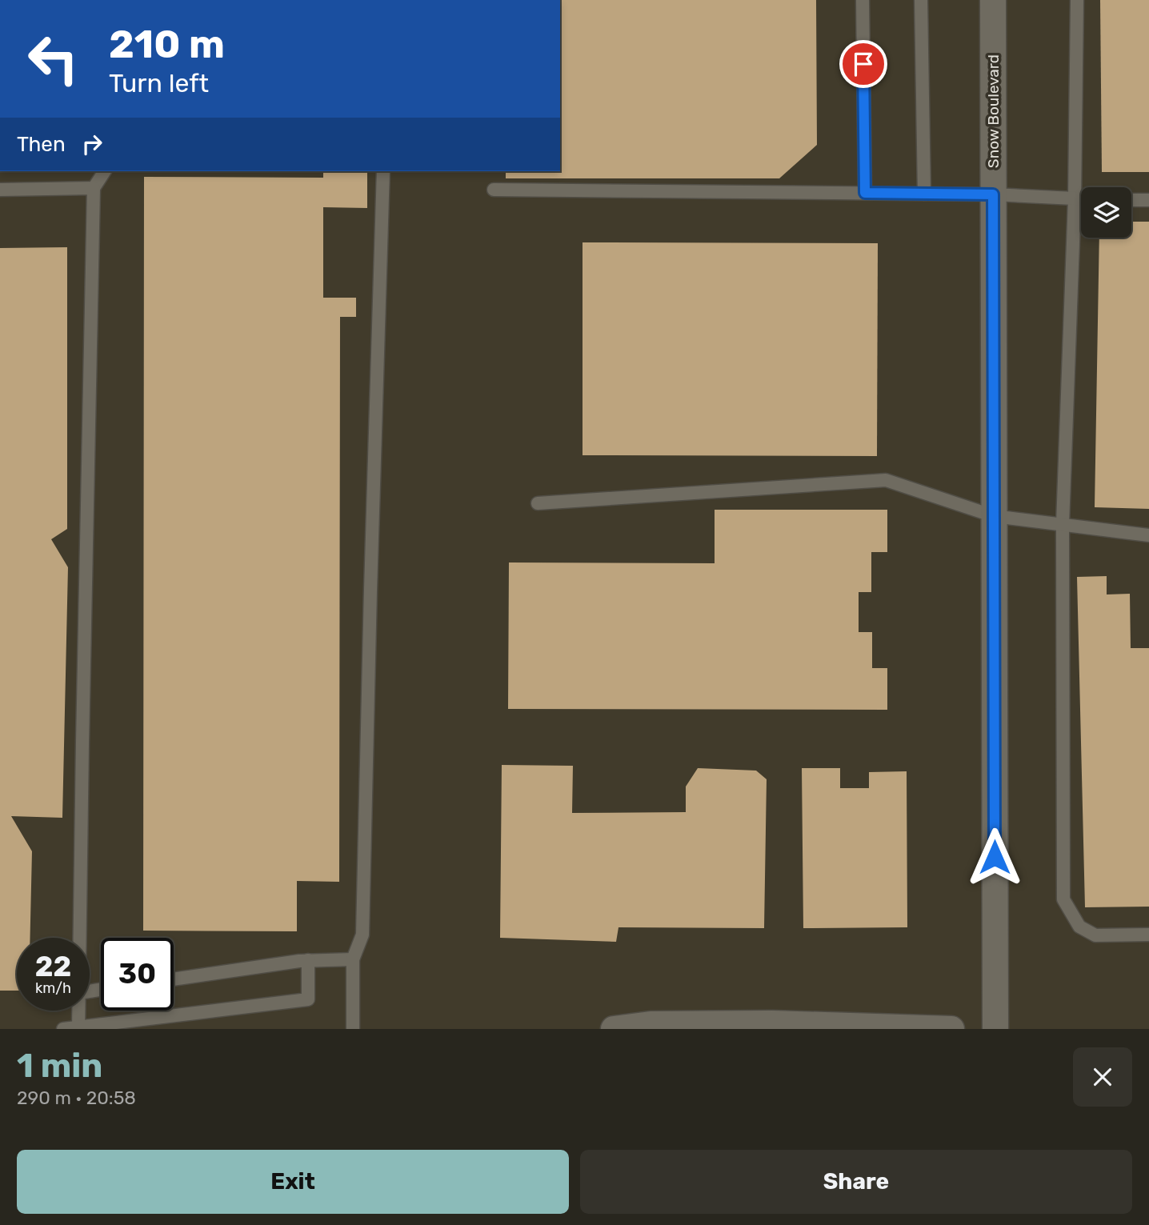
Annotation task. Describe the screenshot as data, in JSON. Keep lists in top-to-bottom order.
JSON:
{
  "streets": {
    "street": ["Snow Boulevard"]
  },
  "page": {
    "turn": ["210 m", "Turn left"],
    "then": "Then",
    "speed": "22 km/h",
    "limit": "30",
    "heading": ["1 min", "290 m · 20:58"],
    "buttons": ["Exit", "Share"]
  }
}
